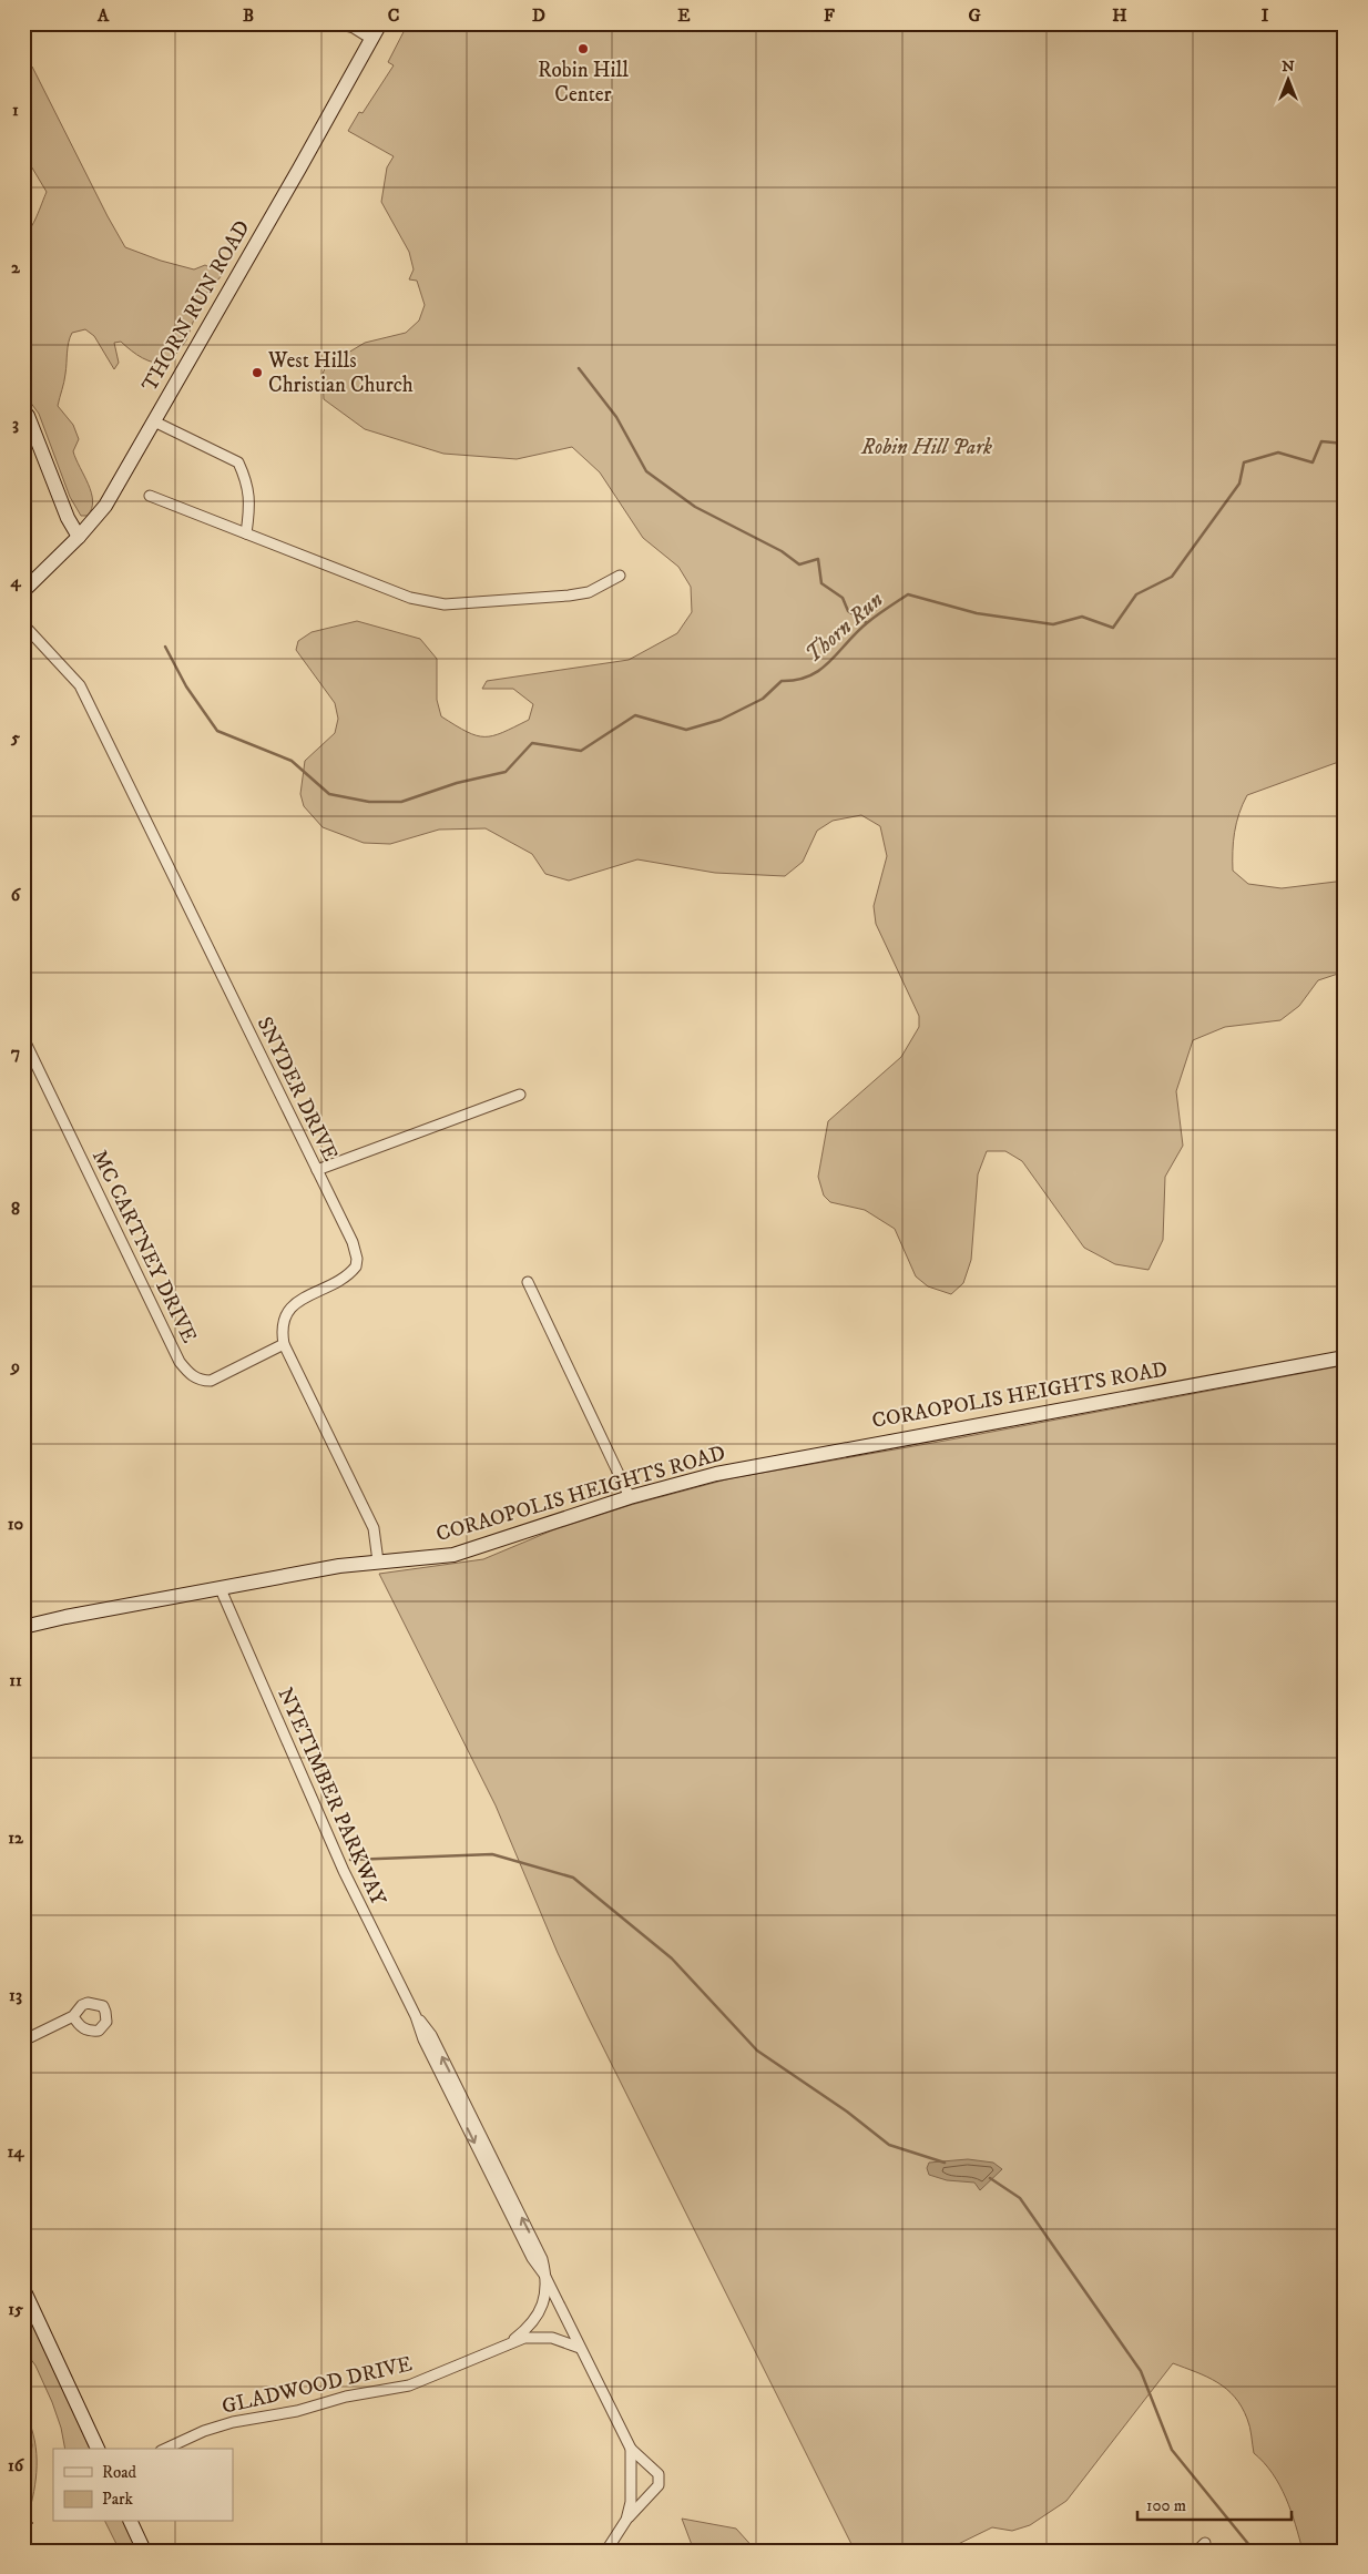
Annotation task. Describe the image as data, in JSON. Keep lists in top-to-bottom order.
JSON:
{
  "streets": {
    "street": [
      "THORN RUN ROAD",
      "SNYDER DRIVE",
      "MC CARTNEY DRIVE",
      "CORAOPOLIS HEIGHTS ROAD",
      "NYETIMBER PARKWAY",
      "GLADWOOD DRIVE"
    ]
  },
  "crossings": [
    ["SNYDER DRIVE", "MC CARTNEY DRIVE"],
    ["SNYDER DRIVE", "CORAOPOLIS HEIGHTS ROAD"],
    ["CORAOPOLIS HEIGHTS ROAD", "NYETIMBER PARKWAY"],
    ["NYETIMBER PARKWAY", "GLADWOOD DRIVE"]
  ],
  "water": ["Thorn Run"],
  "parks": ["Robin Hill Park"],
  "places": ["Robin Hill Center", "West Hills Christian Church"],
  "legend": ["Road", "Park"],
  "scale_bar": "100 m",
  "north": "top",
  "grid": {
    "columns": [
      "A",
      "B",
      "C",
      "D",
      "E",
      "F",
      "G",
      "H",
      "I"
    ],
    "rows": [
      "1",
      "2",
      "3",
      "4",
      "5",
      "6",
      "7",
      "8",
      "9",
      "10",
      "11",
      "12",
      "13",
      "14",
      "15",
      "16"
    ]
  }
}
